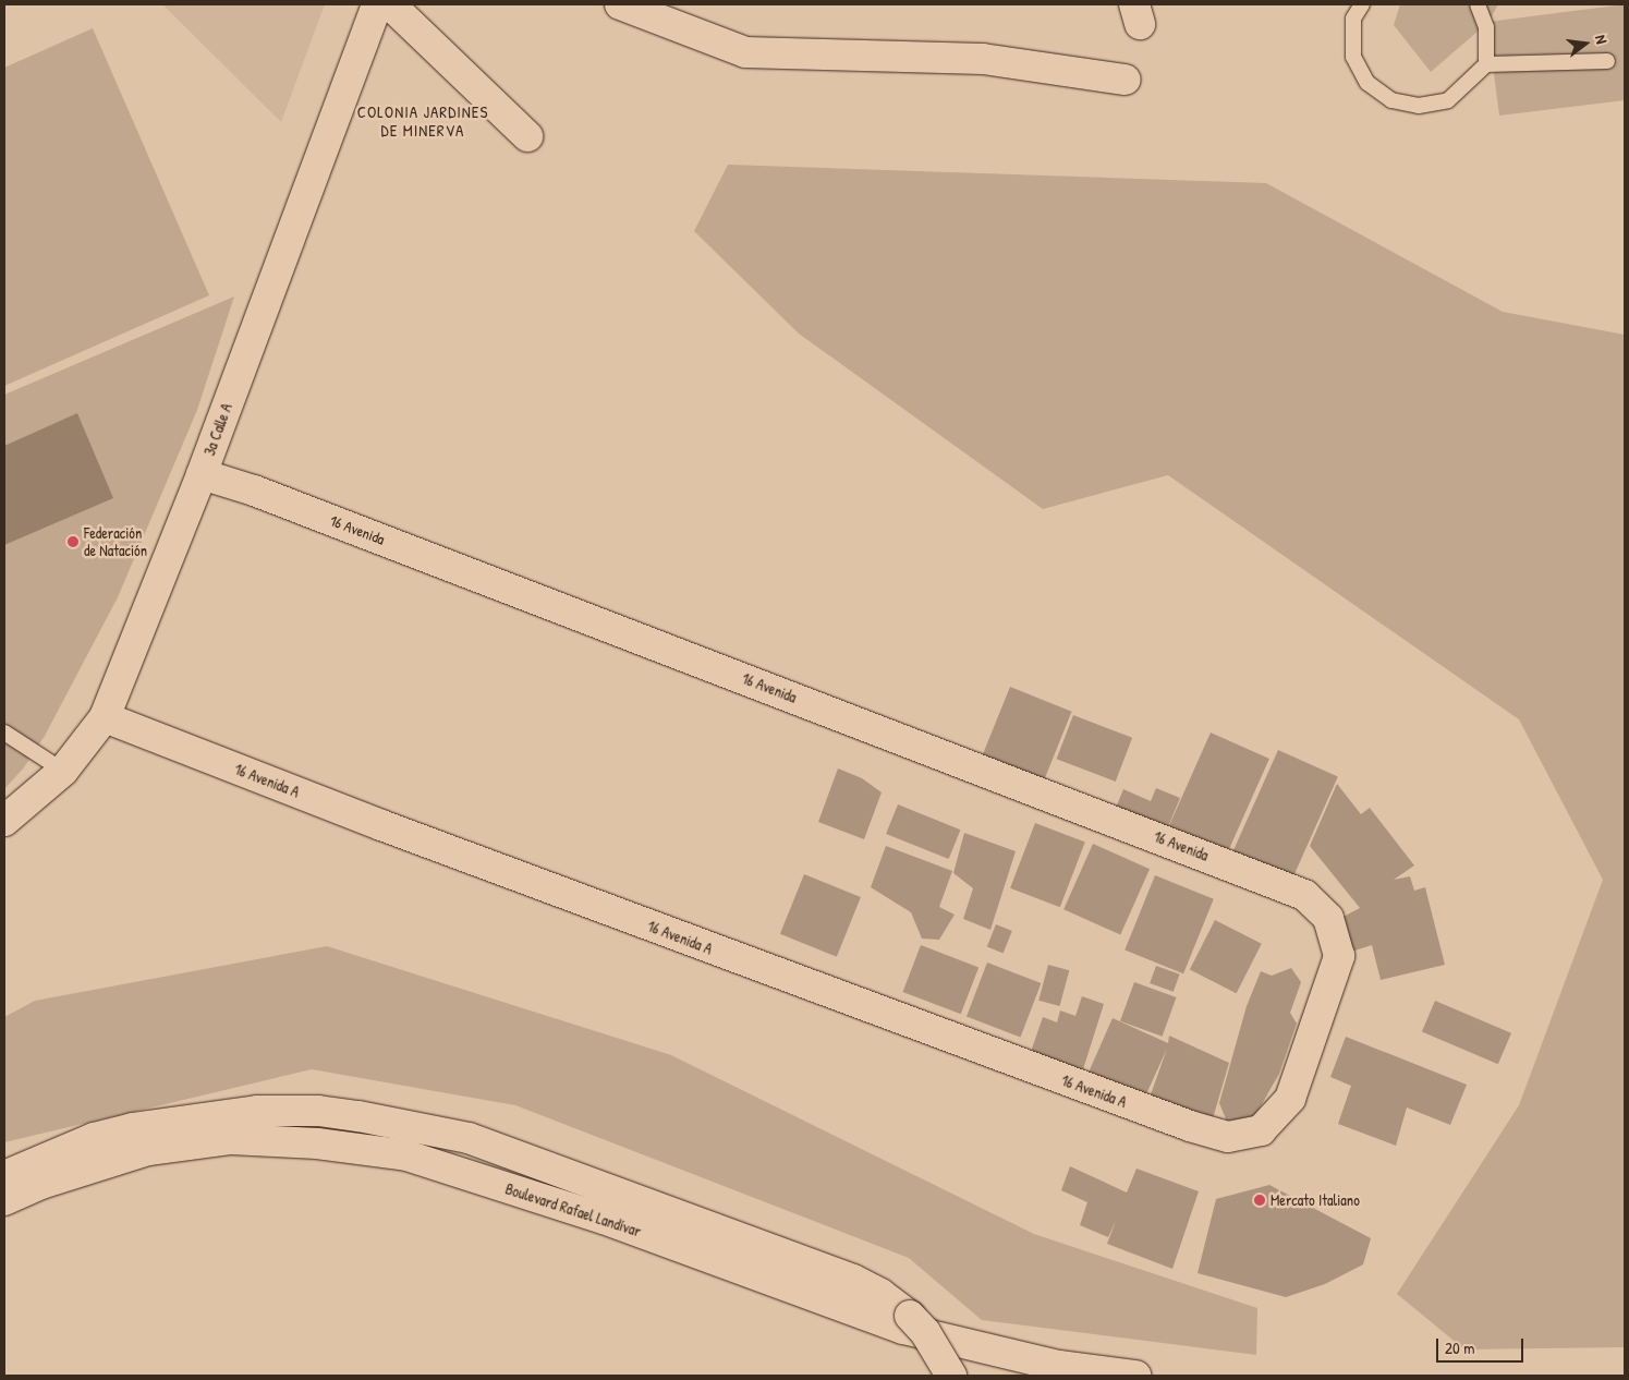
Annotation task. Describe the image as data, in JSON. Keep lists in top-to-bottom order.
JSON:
{
  "streets": {
    "street": [
      "3a Calle A",
      "16 Avenida",
      "16 Avenida A",
      "Boulevard Rafael Landívar"
    ]
  },
  "crossings": [
    ["3a Calle A", "16 Avenida"],
    ["3a Calle A", "16 Avenida A"],
    ["16 Avenida", "16 Avenida A"]
  ],
  "districts": ["COLONIA JARDINES DE MINERVA"],
  "places": ["Federación de Natación", "Mercato Italiano"],
  "scale_bar": "20 m",
  "north": "right"
}
